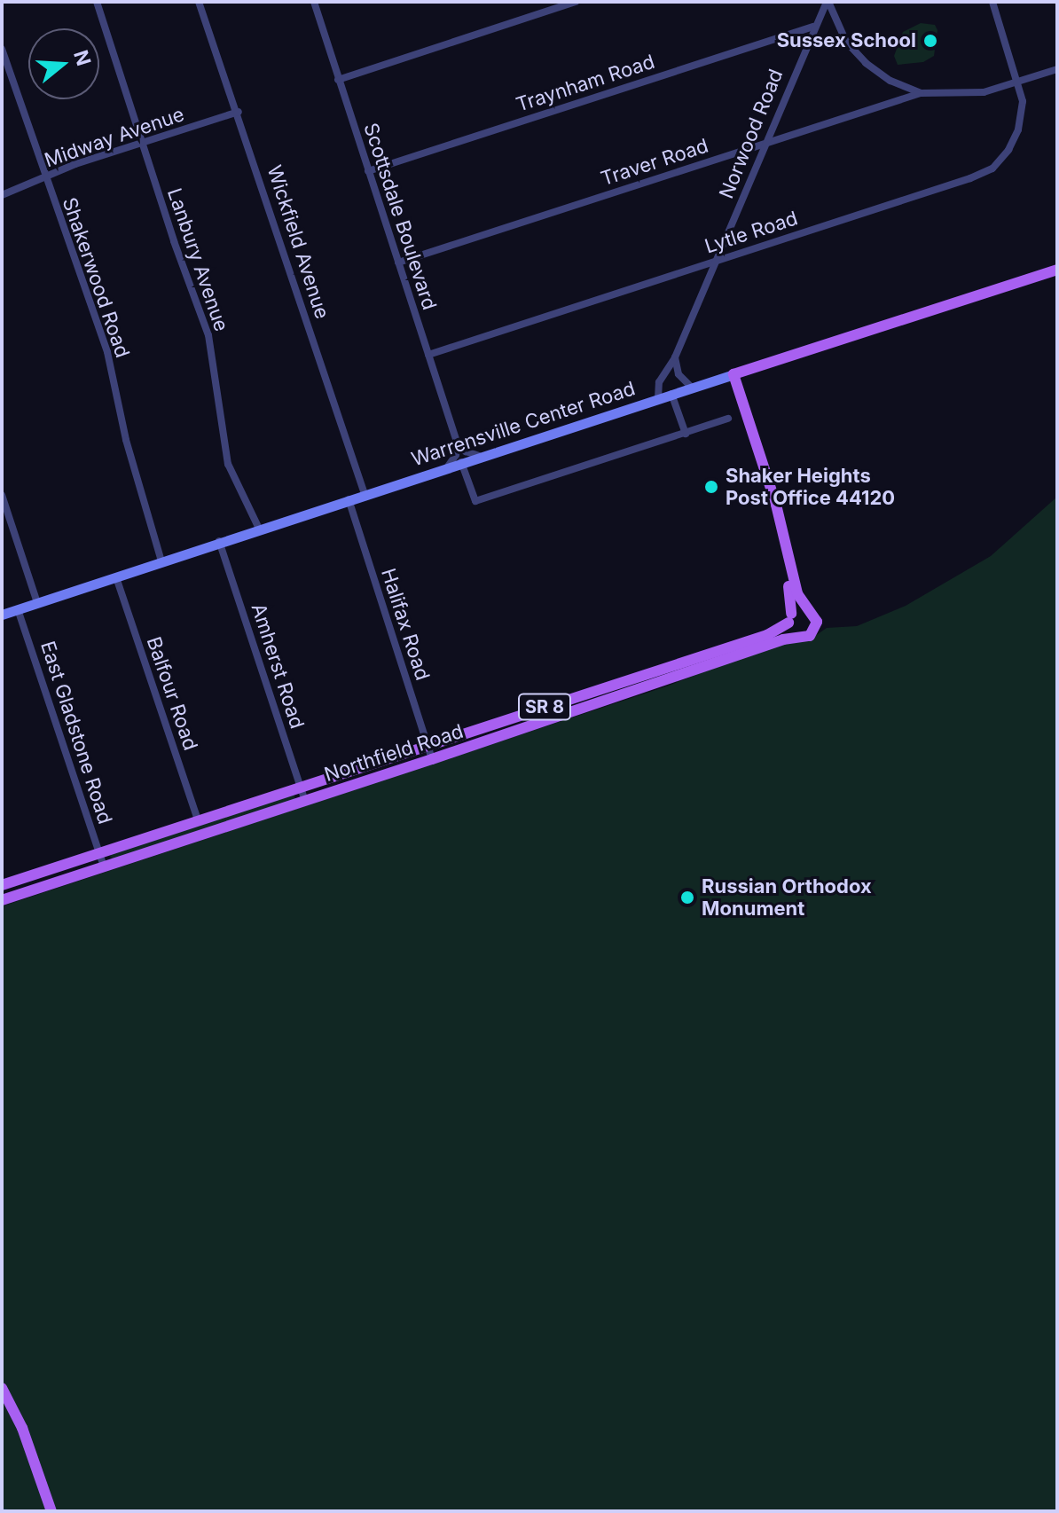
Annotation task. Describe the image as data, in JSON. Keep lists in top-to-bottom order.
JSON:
{
  "streets": {
    "main road": ["Warrensville Center Road", "SR 8", "Northfield Road"],
    "street": [
      "Traynham Road",
      "Norwood Road",
      "Midway Avenue",
      "Traver Road",
      "Scottsdale Boulevard",
      "Lytle Road",
      "Wickfield Avenue",
      "Lanbury Avenue",
      "Shakerwood Road",
      "Halifax Road",
      "Amherst Road",
      "Balfour Road",
      "East Gladstone Road"
    ]
  },
  "crossings": [
    ["Traynham Road", "Norwood Road"],
    ["Traynham Road", "Scottsdale Boulevard"],
    ["Norwood Road", "Traver Road"],
    ["Norwood Road", "Lytle Road"],
    ["Norwood Road", "Warrensville Center Road"],
    ["Midway Avenue", "Wickfield Avenue"],
    ["Midway Avenue", "Lanbury Avenue"],
    ["Midway Avenue", "Shakerwood Road"],
    ["Traver Road", "Scottsdale Boulevard"],
    ["Scottsdale Boulevard", "Lytle Road"],
    ["Wickfield Avenue", "Warrensville Center Road"],
    ["Lanbury Avenue", "Warrensville Center Road"],
    ["Shakerwood Road", "Warrensville Center Road"],
    ["Warrensville Center Road", "Halifax Road"],
    ["Warrensville Center Road", "Amherst Road"],
    ["Warrensville Center Road", "Balfour Road"],
    ["Warrensville Center Road", "SR 8"],
    ["Warrensville Center Road", "East Gladstone Road"],
    ["Halifax Road", "Northfield Road"],
    ["Amherst Road", "Northfield Road"],
    ["Balfour Road", "Northfield Road"],
    ["SR 8", "Northfield Road"],
    ["East Gladstone Road", "Northfield Road"]
  ],
  "places": ["Sussex School", "Shaker Heights Post Office 44120", "Russian Orthodox Monument"],
  "north": "right"
}
